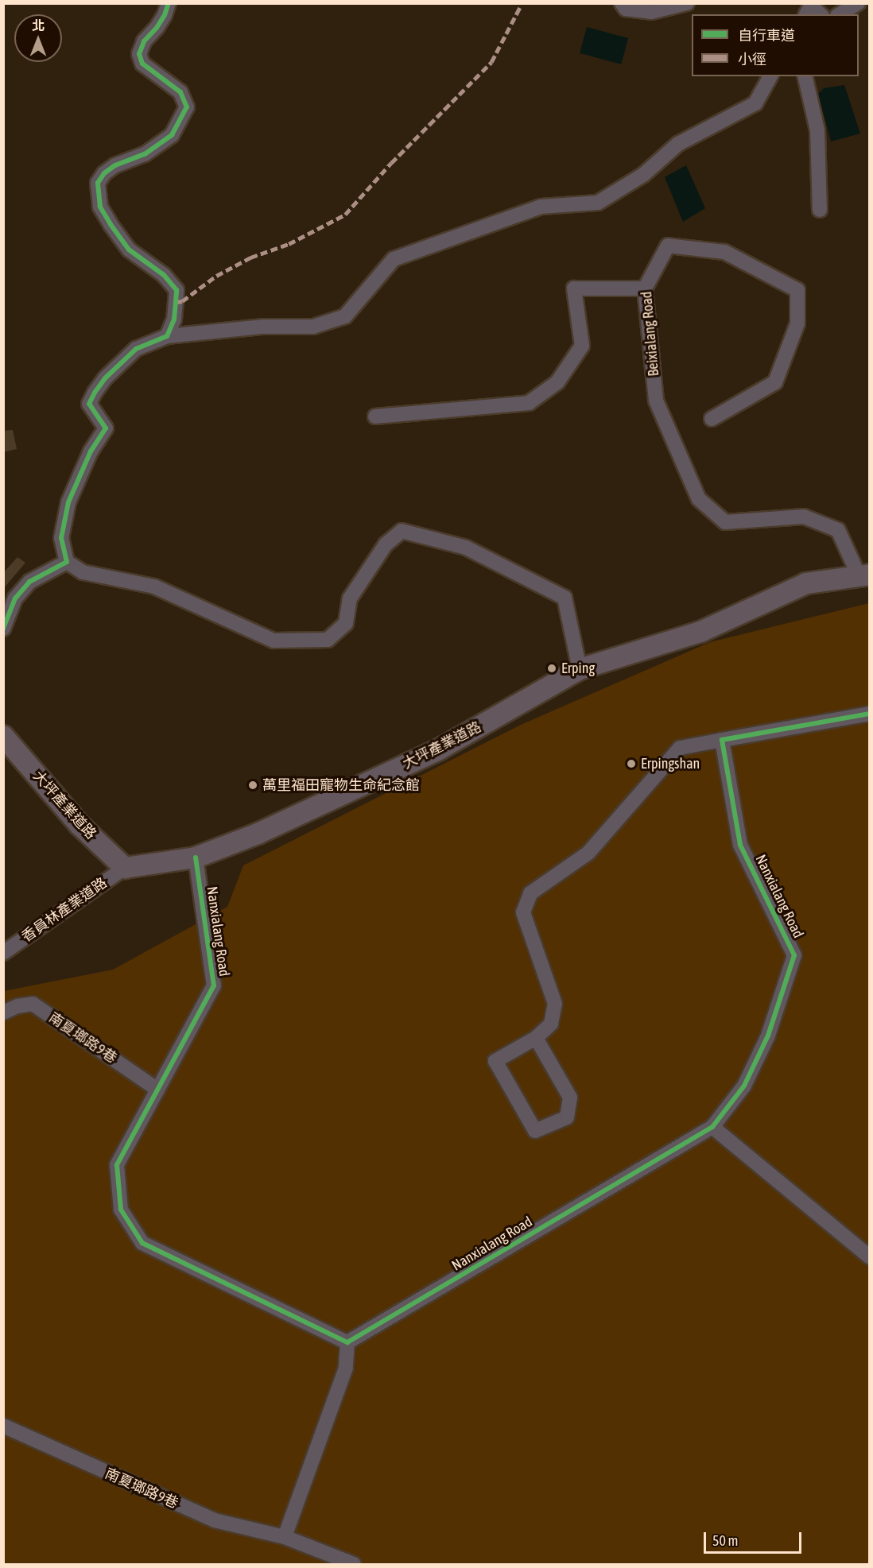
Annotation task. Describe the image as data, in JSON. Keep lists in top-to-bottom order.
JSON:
{
  "streets": {
    "street": [
      "Beixialang Road",
      "大坪產業道路",
      "Nanxialang Road",
      "香員林產業道路",
      "南夏瑯路9巷"
    ]
  },
  "crossings": [
    ["Beixialang Road", "大坪產業道路"],
    ["大坪產業道路", "Nanxialang Road"],
    ["大坪產業道路", "香員林產業道路"],
    ["Nanxialang Road", "南夏瑯路9巷"]
  ],
  "places": ["Erping", "Erpingshan", "萬里福田寵物生命紀念館"],
  "legend": ["自行車道", "小徑"],
  "scale_bar": "50 m",
  "north": "top"
}
